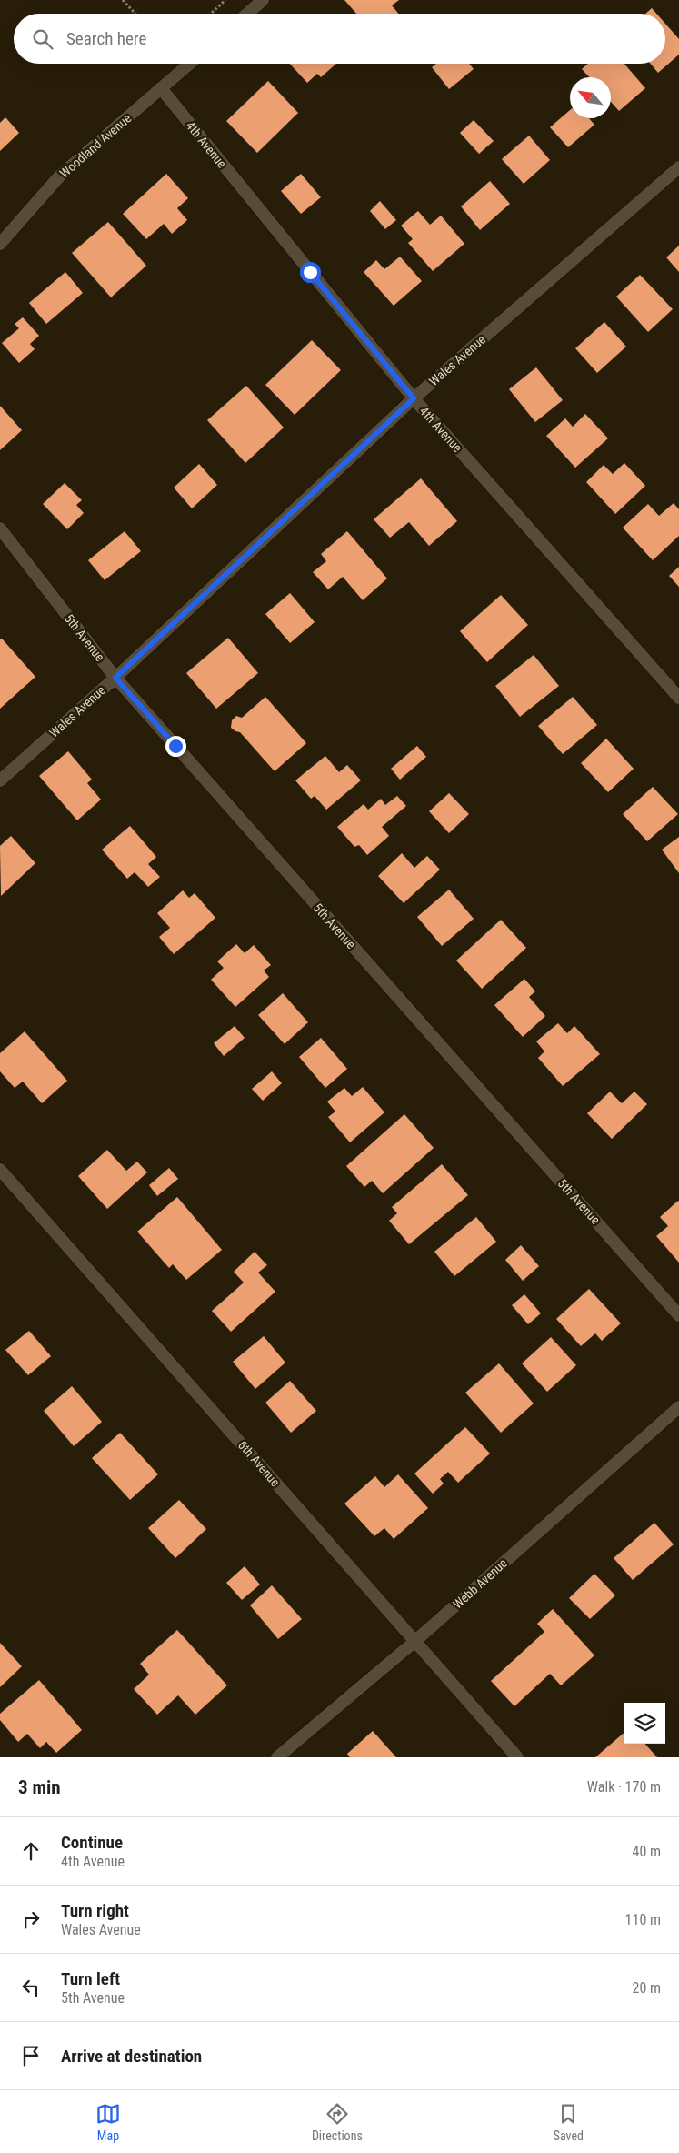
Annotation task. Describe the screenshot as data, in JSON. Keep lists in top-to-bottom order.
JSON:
{
  "streets": {
    "street": [
      "4th Avenue",
      "Woodland Avenue",
      "Wales Avenue",
      "5th Avenue",
      "6th Avenue",
      "Webb Avenue"
    ]
  },
  "crossings": [
    ["4th Avenue", "Woodland Avenue"],
    ["4th Avenue", "Wales Avenue"],
    ["Wales Avenue", "5th Avenue"],
    ["6th Avenue", "Webb Avenue"]
  ],
  "north": "top left",
  "page": {
    "search": "Search here",
    "heading": ["3 min", "Walk · 170 m"],
    "list": [
      ["Continue", "4th Avenue", "40 m"],
      ["Turn right", "Wales Avenue", "110 m"],
      ["Turn left", "5th Avenue", "20 m"],
      "Arrive at destination"
    ],
    "nav": ["Map", "Directions", "Saved"]
  }
}
